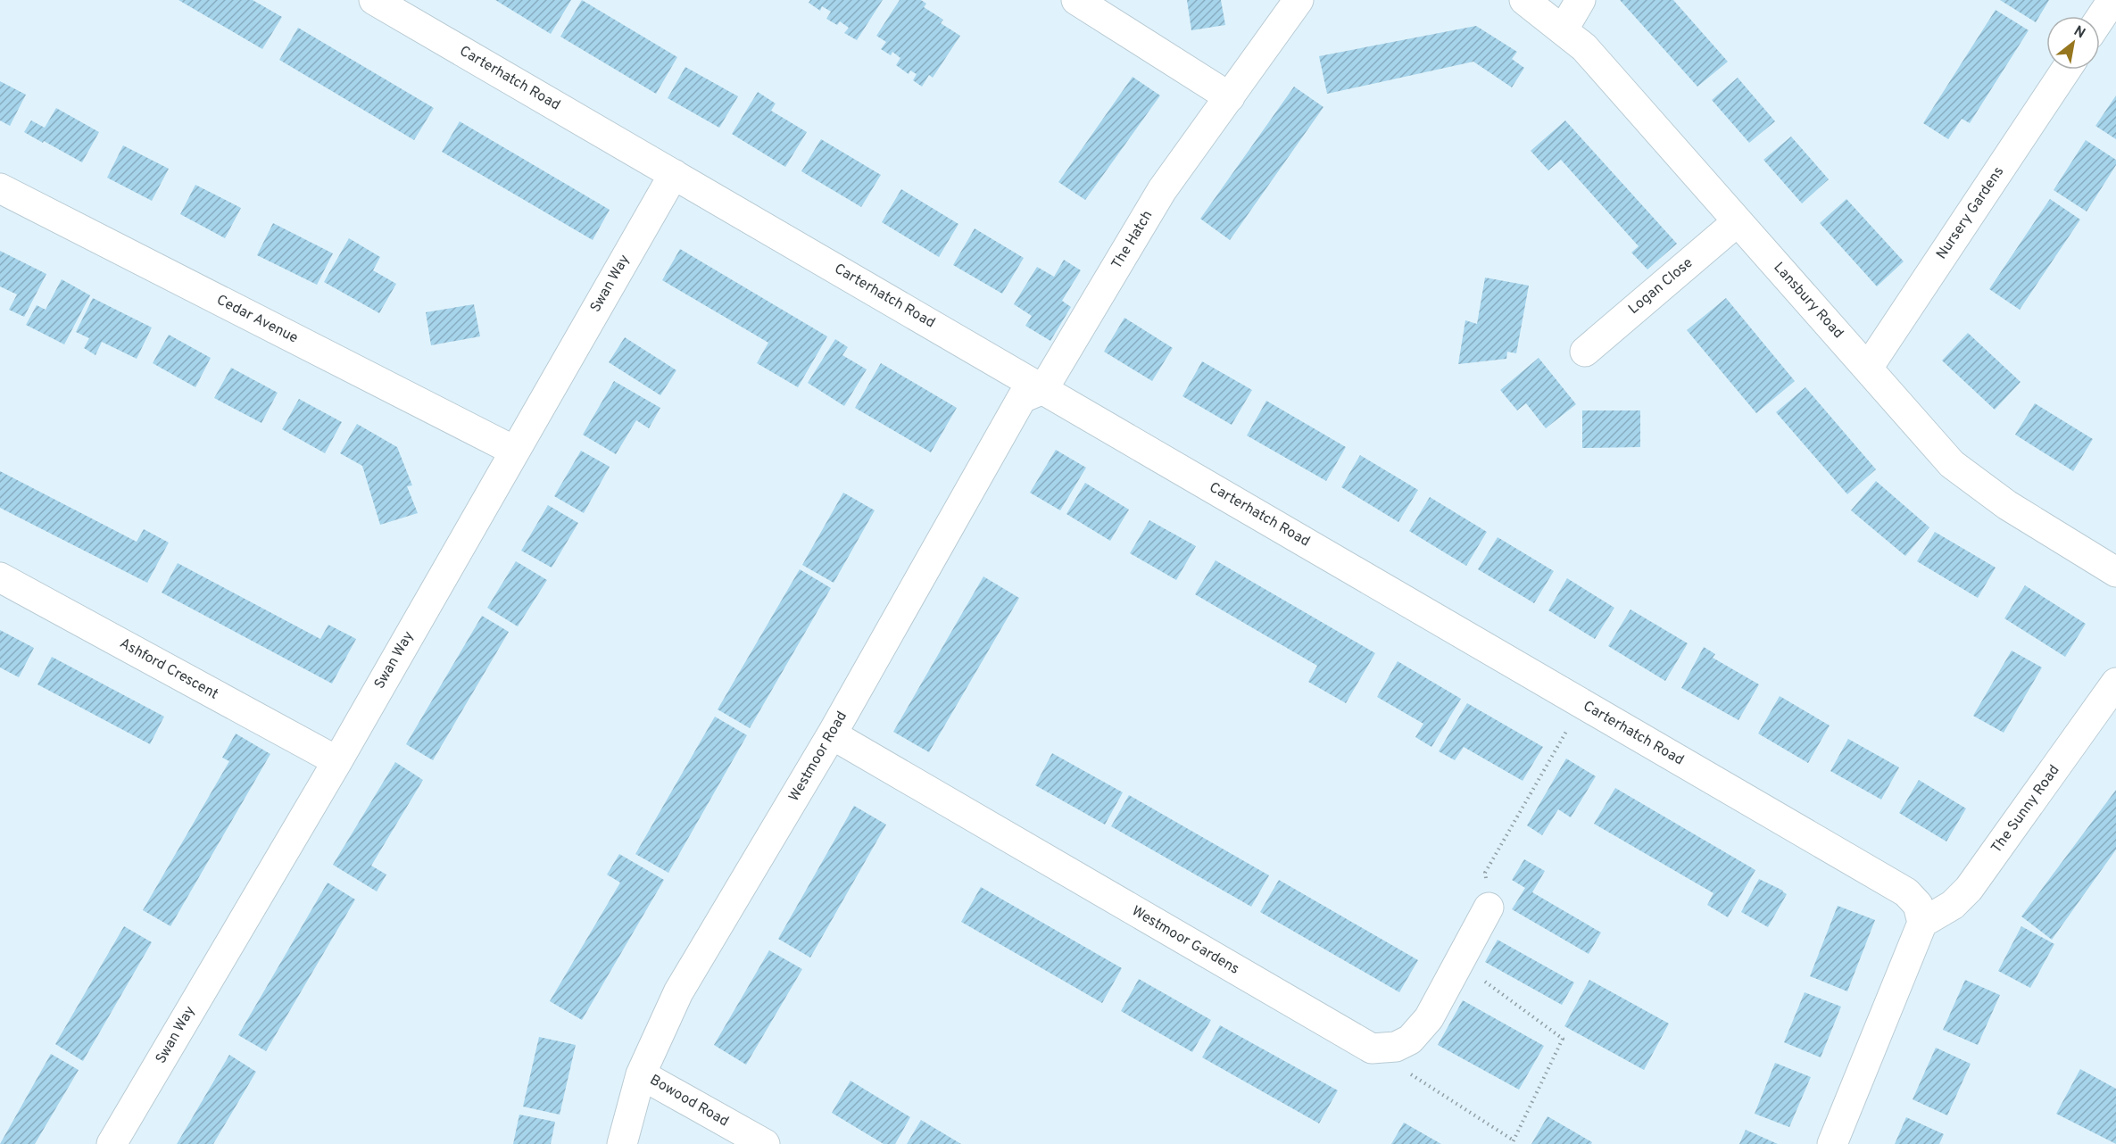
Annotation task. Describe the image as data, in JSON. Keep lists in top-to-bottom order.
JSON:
{
  "streets": {
    "street": [
      "Carterhatch Road",
      "Nursery Gardens",
      "The Hatch",
      "Swan Way",
      "Logan Close",
      "Lansbury Road",
      "Cedar Avenue",
      "Ashford Crescent",
      "Westmoor Road",
      "The Sunny Road",
      "Westmoor Gardens",
      "Bowood Road"
    ]
  },
  "crossings": [
    ["Carterhatch Road", "The Hatch"],
    ["Carterhatch Road", "Swan Way"],
    ["Carterhatch Road", "Westmoor Road"],
    ["Carterhatch Road", "The Sunny Road"],
    ["Nursery Gardens", "Lansbury Road"],
    ["The Hatch", "Westmoor Road"],
    ["Swan Way", "Cedar Avenue"],
    ["Swan Way", "Ashford Crescent"],
    ["Logan Close", "Lansbury Road"],
    ["Westmoor Road", "Westmoor Gardens"],
    ["Westmoor Road", "Bowood Road"]
  ],
  "north": "top right"
}
